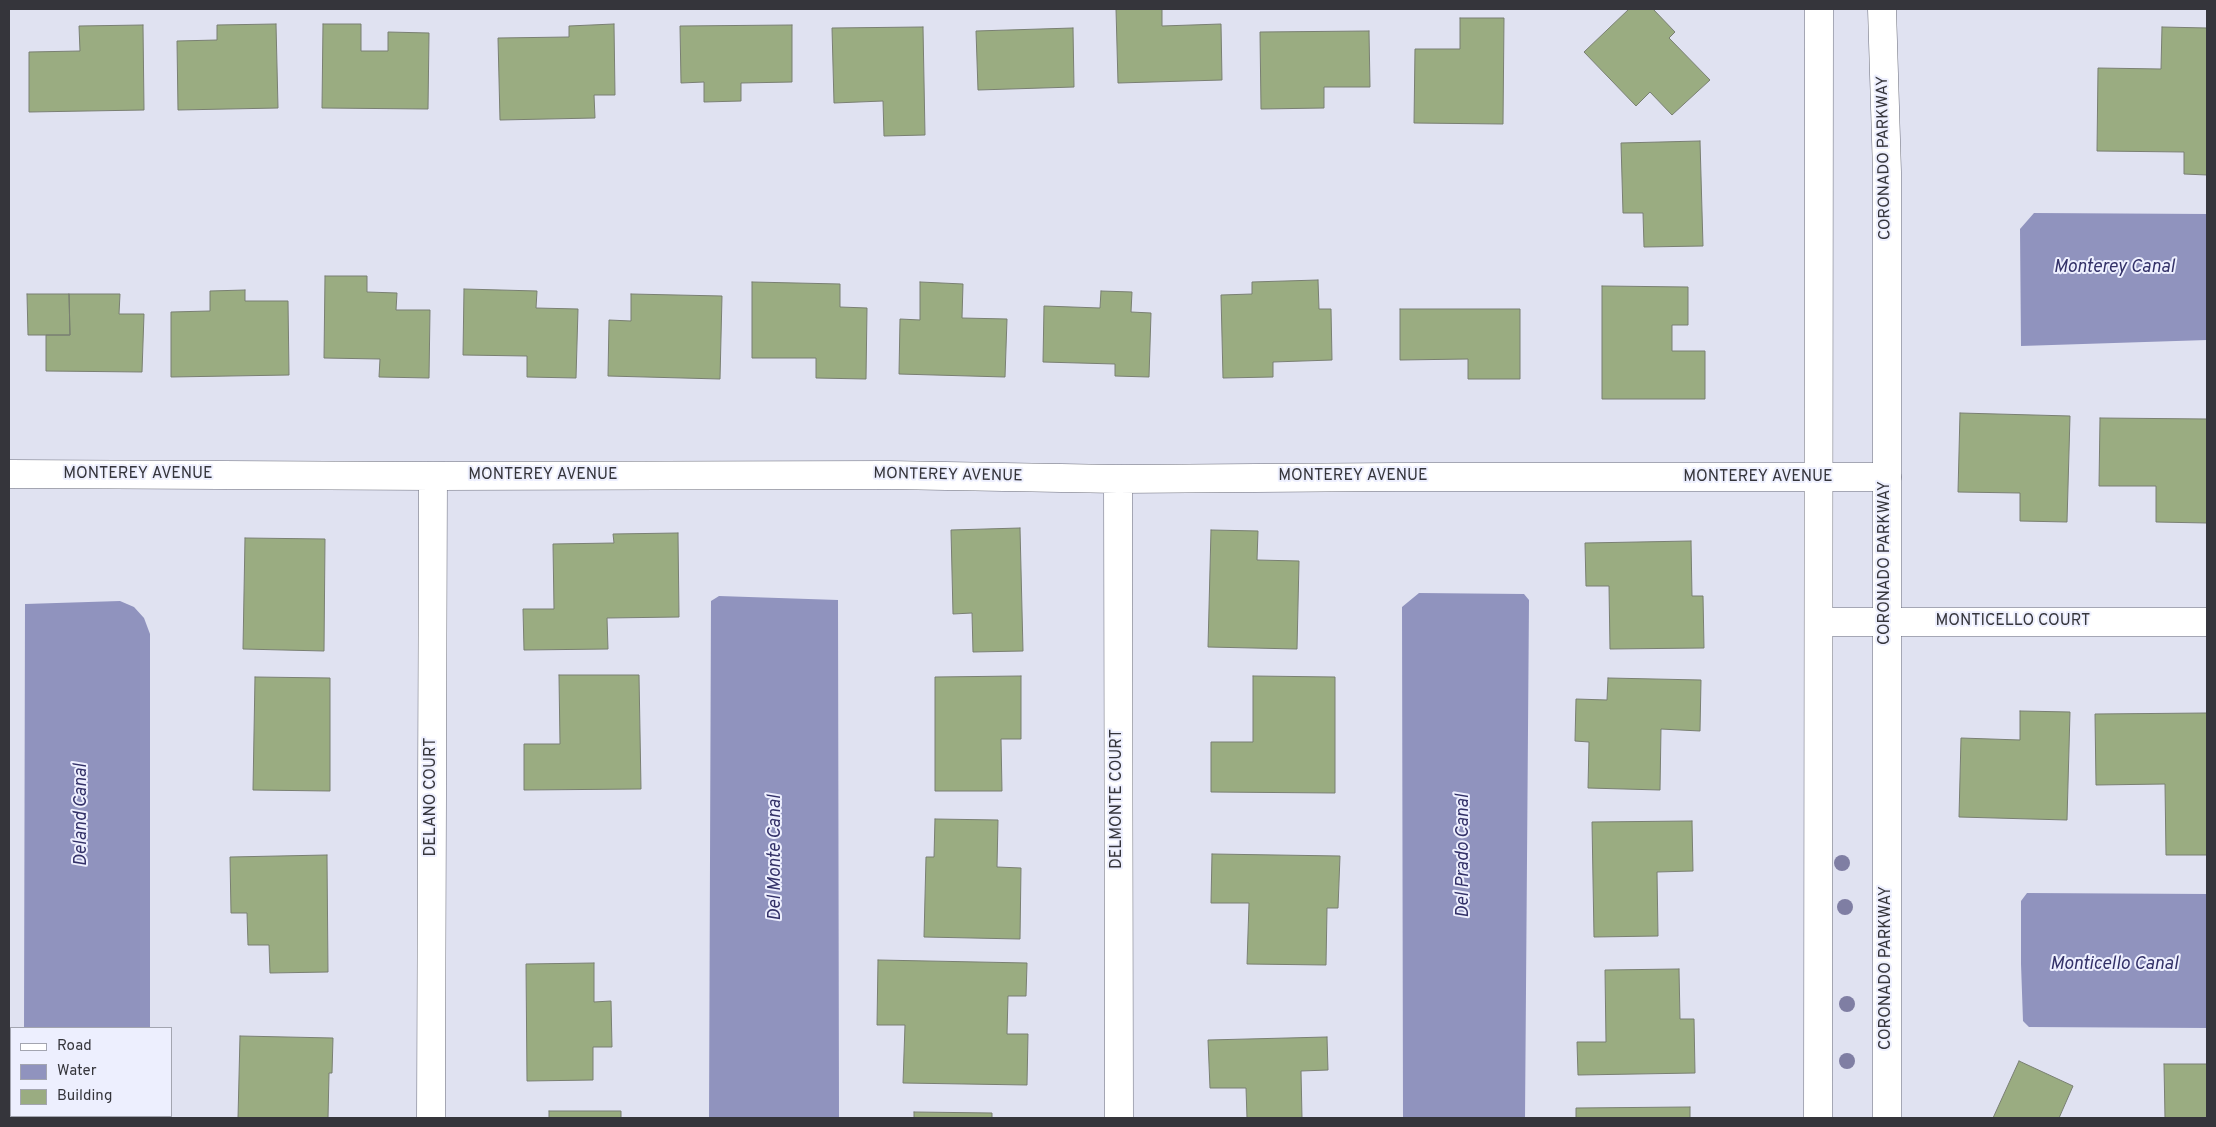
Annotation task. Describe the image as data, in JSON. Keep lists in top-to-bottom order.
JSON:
{
  "streets": {
    "street": [
      "CORONADO PARKWAY",
      "MONTEREY AVENUE",
      "MONTICELLO COURT",
      "DELANO COURT",
      "DELMONTE COURT"
    ]
  },
  "crossings": [
    ["CORONADO PARKWAY", "MONTEREY AVENUE"],
    ["CORONADO PARKWAY", "MONTICELLO COURT"],
    ["MONTEREY AVENUE", "DELANO COURT"],
    ["MONTEREY AVENUE", "DELMONTE COURT"]
  ],
  "water": [
    "Monterey Canal",
    "Deland Canal",
    "Del Prado Canal",
    "Del Monte Canal",
    "Monticello Canal"
  ],
  "legend": ["Road", "Water", "Building"]
}
